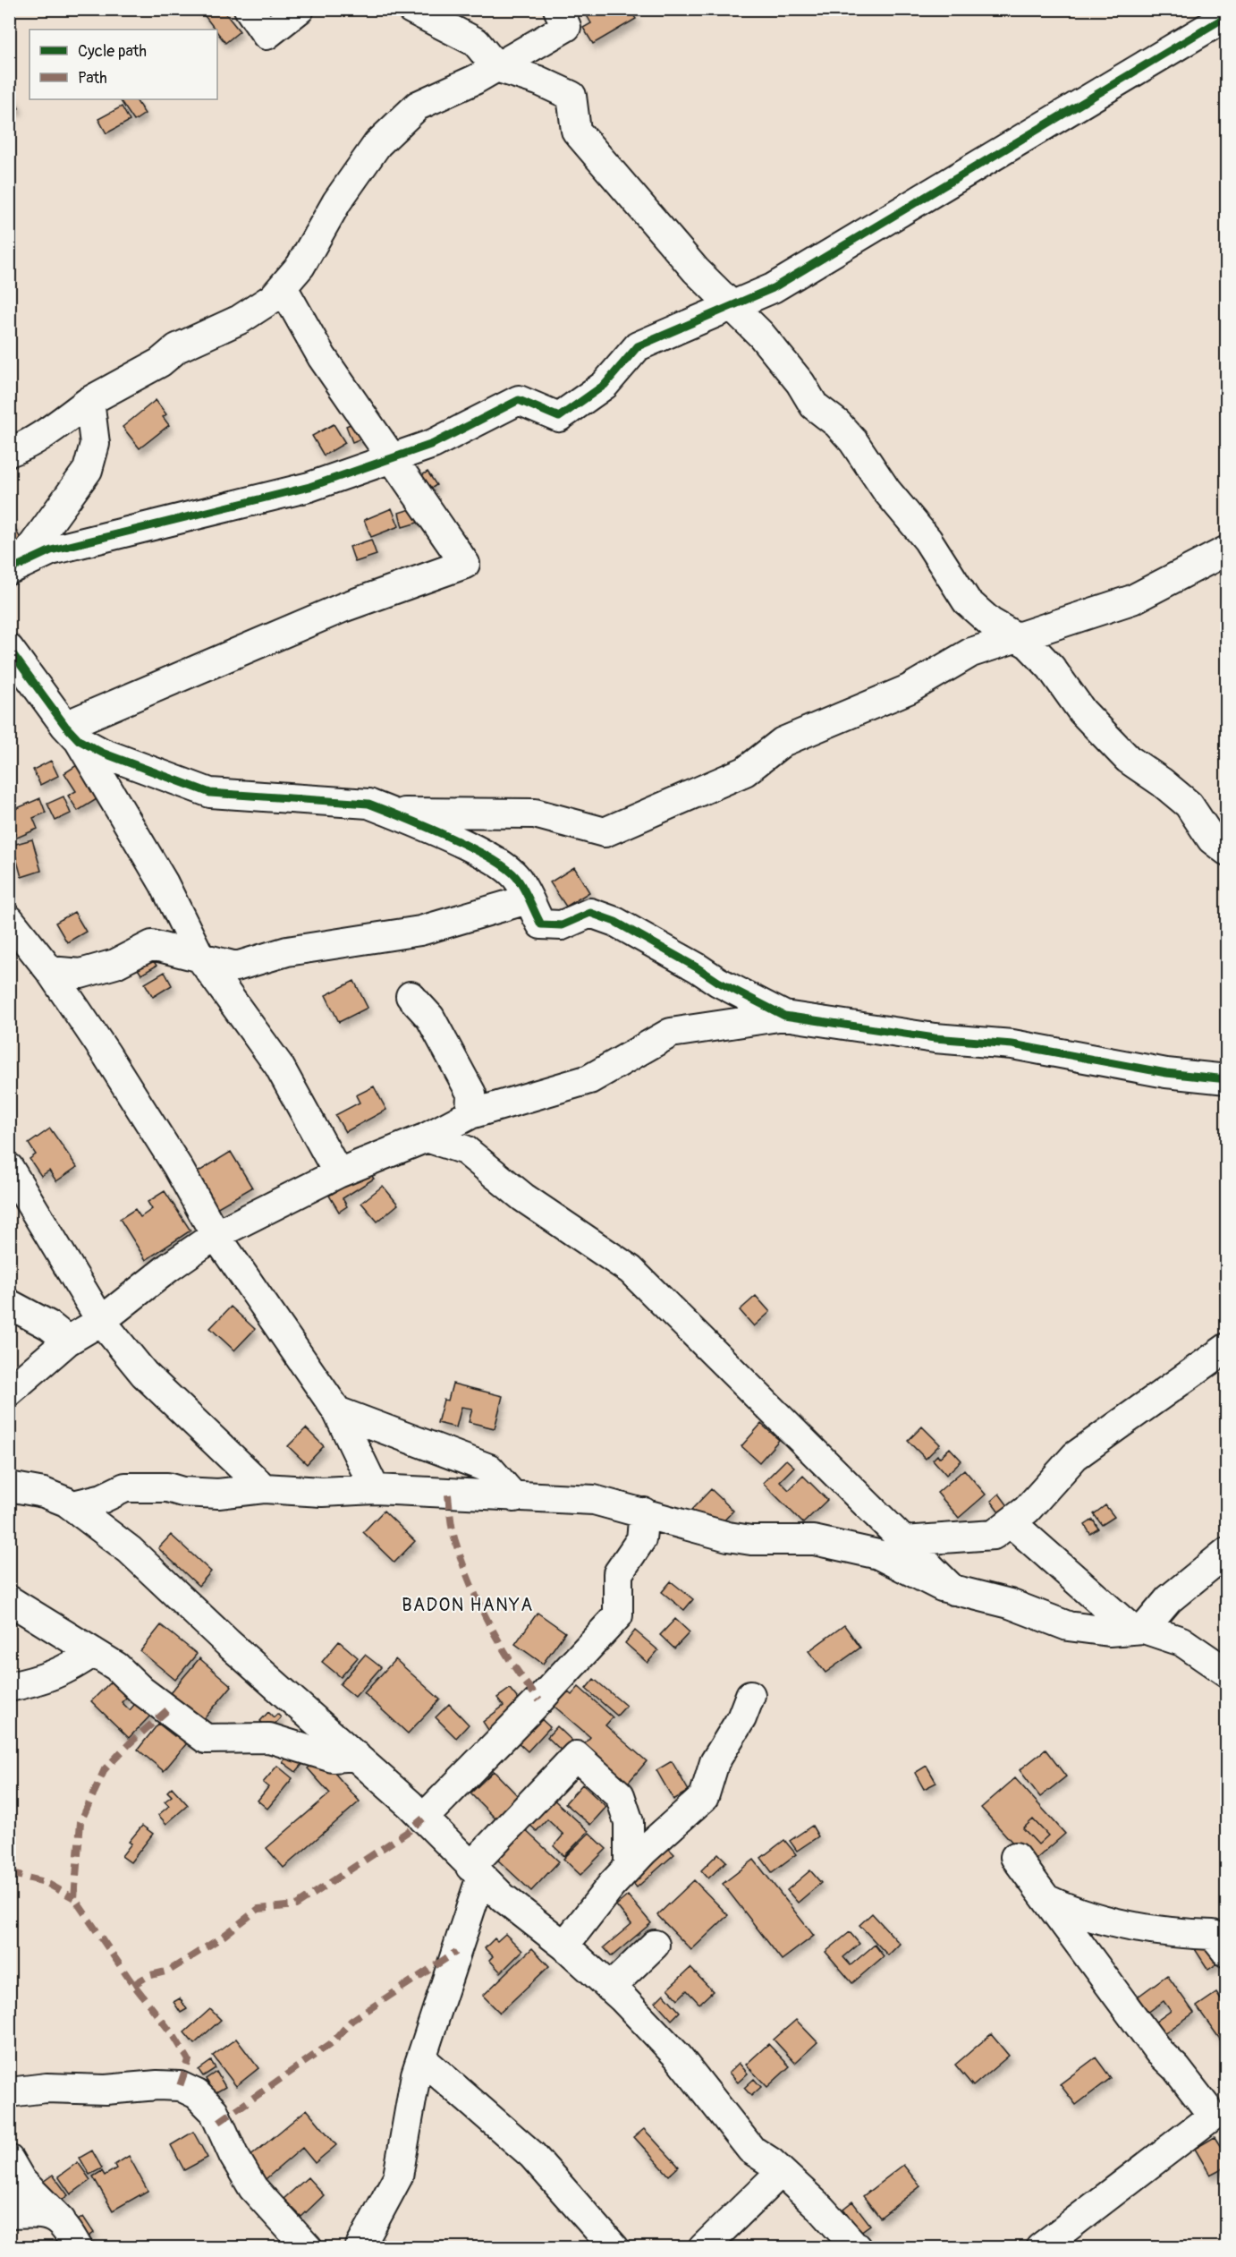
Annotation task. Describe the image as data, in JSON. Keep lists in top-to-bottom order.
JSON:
{
  "districts": ["BADON HANYA"],
  "legend": ["Cycle path", "Path"]
}
